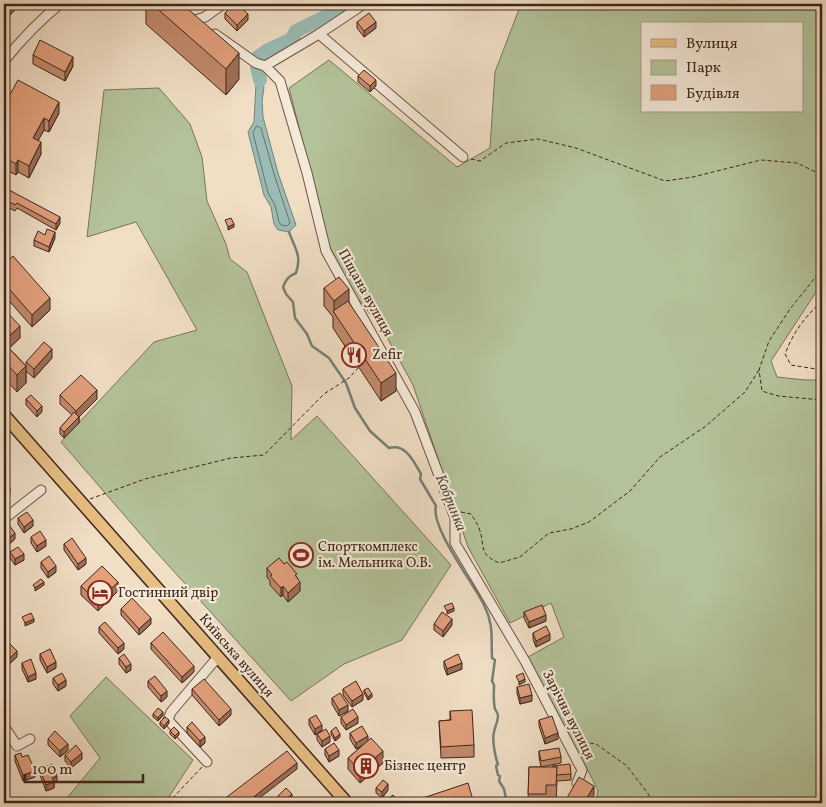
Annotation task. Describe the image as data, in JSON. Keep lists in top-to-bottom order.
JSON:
{
  "streets": {
    "main road": ["Київська вулиця"],
    "street": ["Піщана вулиця", "Зарічна вулиця"]
  },
  "crossings": [
    ["Піщана вулиця", "Зарічна вулиця"]
  ],
  "water": ["Кобринка"],
  "places": {
    "restaurant": ["Zefir"],
    "sports": ["Спорткомплекс ім. Мельника О.В."],
    "hotel": ["Гостинний двір"],
    "building": ["Бізнес центр"]
  },
  "legend": ["Вулиця", "Парк", "Будівля"],
  "scale_bar": "100 m"
}
